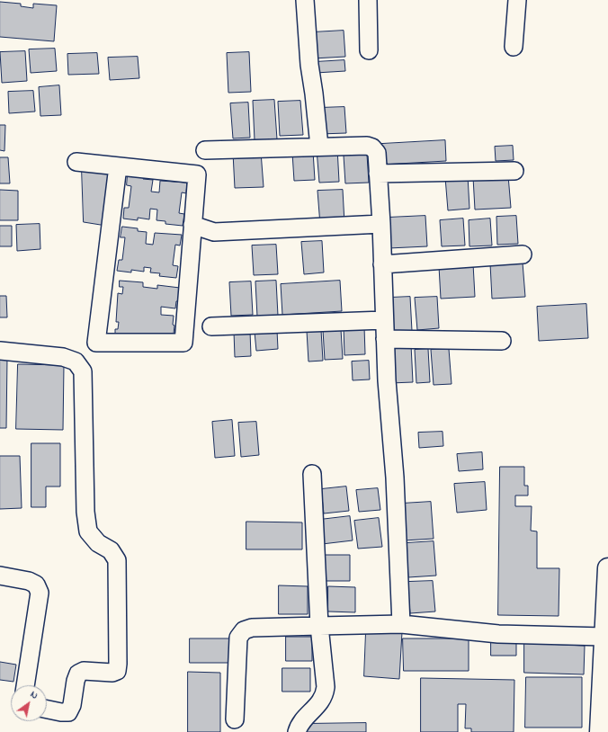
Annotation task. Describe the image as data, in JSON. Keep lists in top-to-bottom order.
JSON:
{
  "north": "top right"
}
